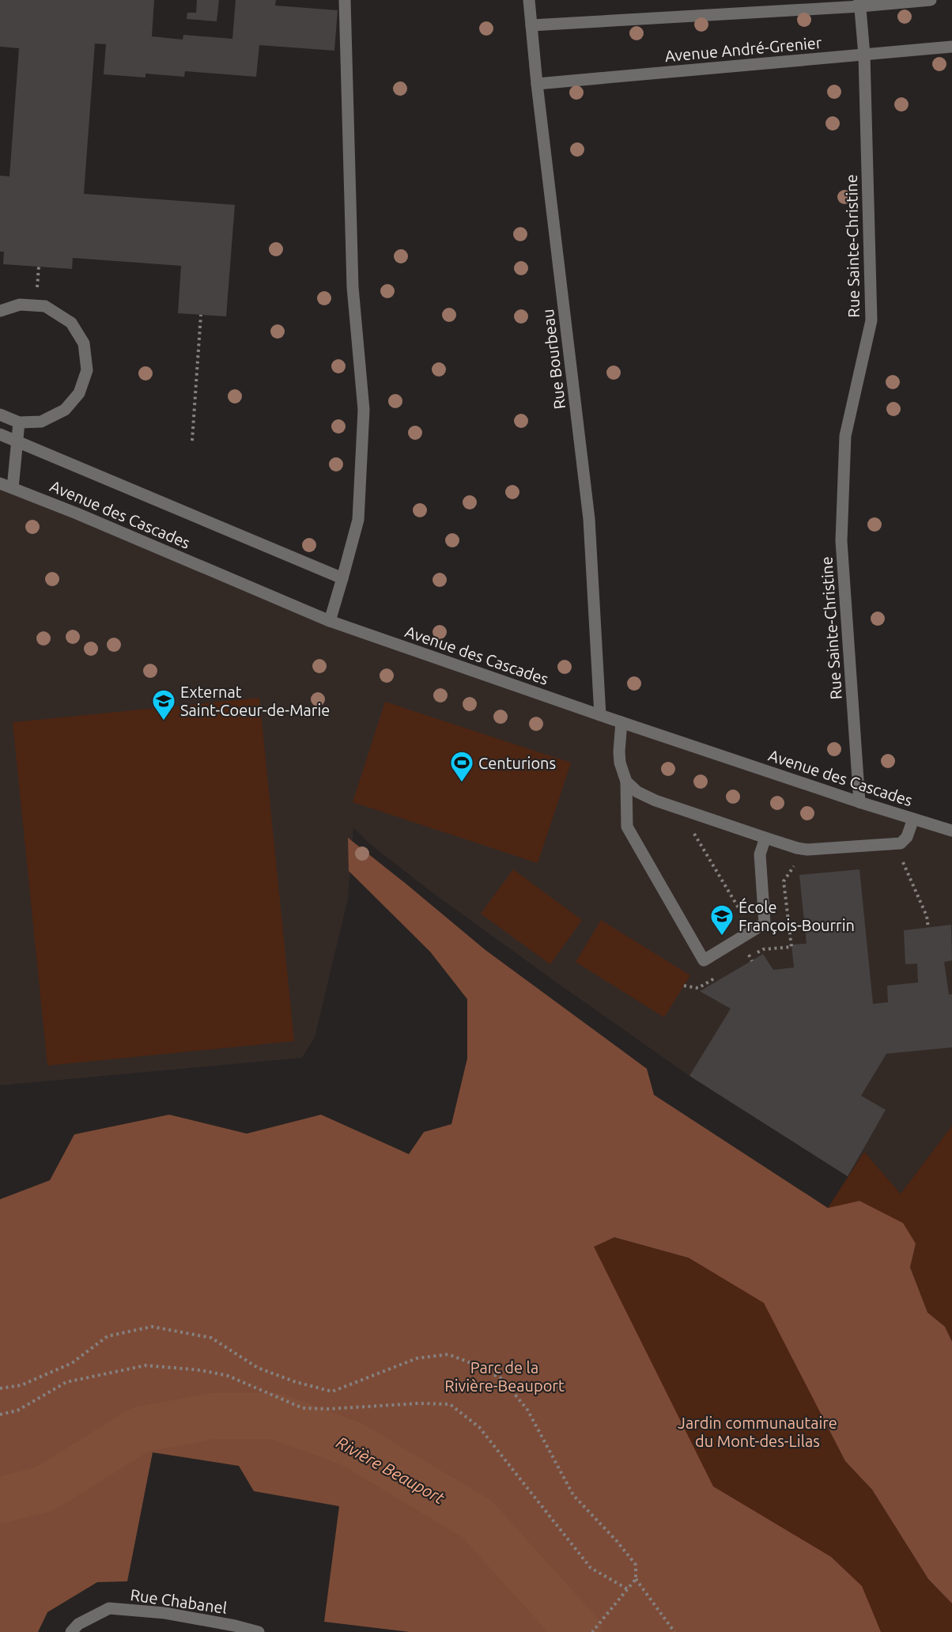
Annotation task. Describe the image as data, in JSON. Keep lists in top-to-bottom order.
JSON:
{
  "streets": {
    "street": [
      "Avenue André-Grenier",
      "Rue Sainte-Christine",
      "Rue Bourbeau",
      "Avenue des Cascades",
      "Rue Chabanel"
    ]
  },
  "crossings": [
    ["Avenue André-Grenier", "Rue Sainte-Christine"],
    ["Avenue André-Grenier", "Rue Bourbeau"],
    ["Rue Sainte-Christine", "Avenue des Cascades"],
    ["Rue Bourbeau", "Avenue des Cascades"]
  ],
  "water": ["Rivière Beauport"],
  "parks": ["Parc de la Rivière-Beauport", "Jardin communautaire du Mont-des-Lilas"],
  "places": {
    "school or university": ["Externat Saint-Coeur-de-Marie", "École François-Bourrin"],
    "sports": ["Centurions"]
  }
}
